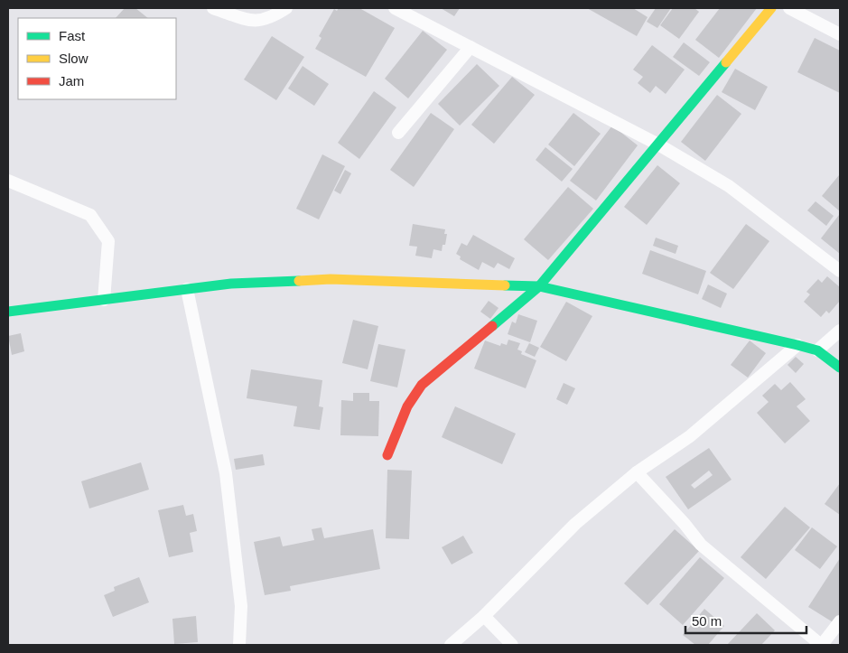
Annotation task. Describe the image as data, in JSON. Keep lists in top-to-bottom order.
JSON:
{
  "legend": ["Fast", "Slow", "Jam"],
  "scale_bar": "50 m"
}
